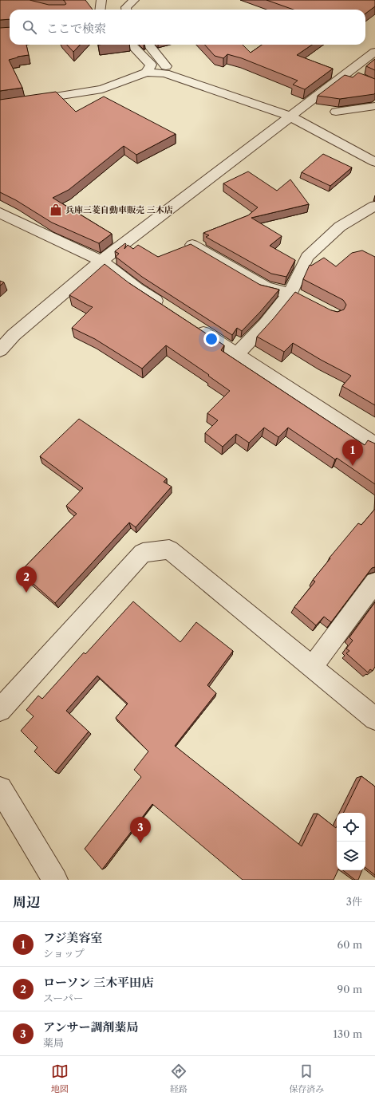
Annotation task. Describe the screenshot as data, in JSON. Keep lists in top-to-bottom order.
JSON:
{
  "places": {
    "shop": ["兵庫三菱自動車販売 三木店"]
  },
  "page": {
    "search": "ここで検索",
    "pins": ["1", "2", "3"],
    "heading": ["周辺", "3件"],
    "list": [
      {
        "mark": "1",
        "name": "フジ美容室",
        "note": "ショップ",
        "value": "60 m"
      },
      {
        "mark": "2",
        "name": "ローソン 三木平田店",
        "note": "スーパー",
        "value": "90 m"
      },
      {
        "mark": "3",
        "name": "アンサー調剤薬局",
        "note": "薬局",
        "value": "130 m"
      }
    ],
    "nav": ["地図", "経路", "保存済み"]
  }
}
